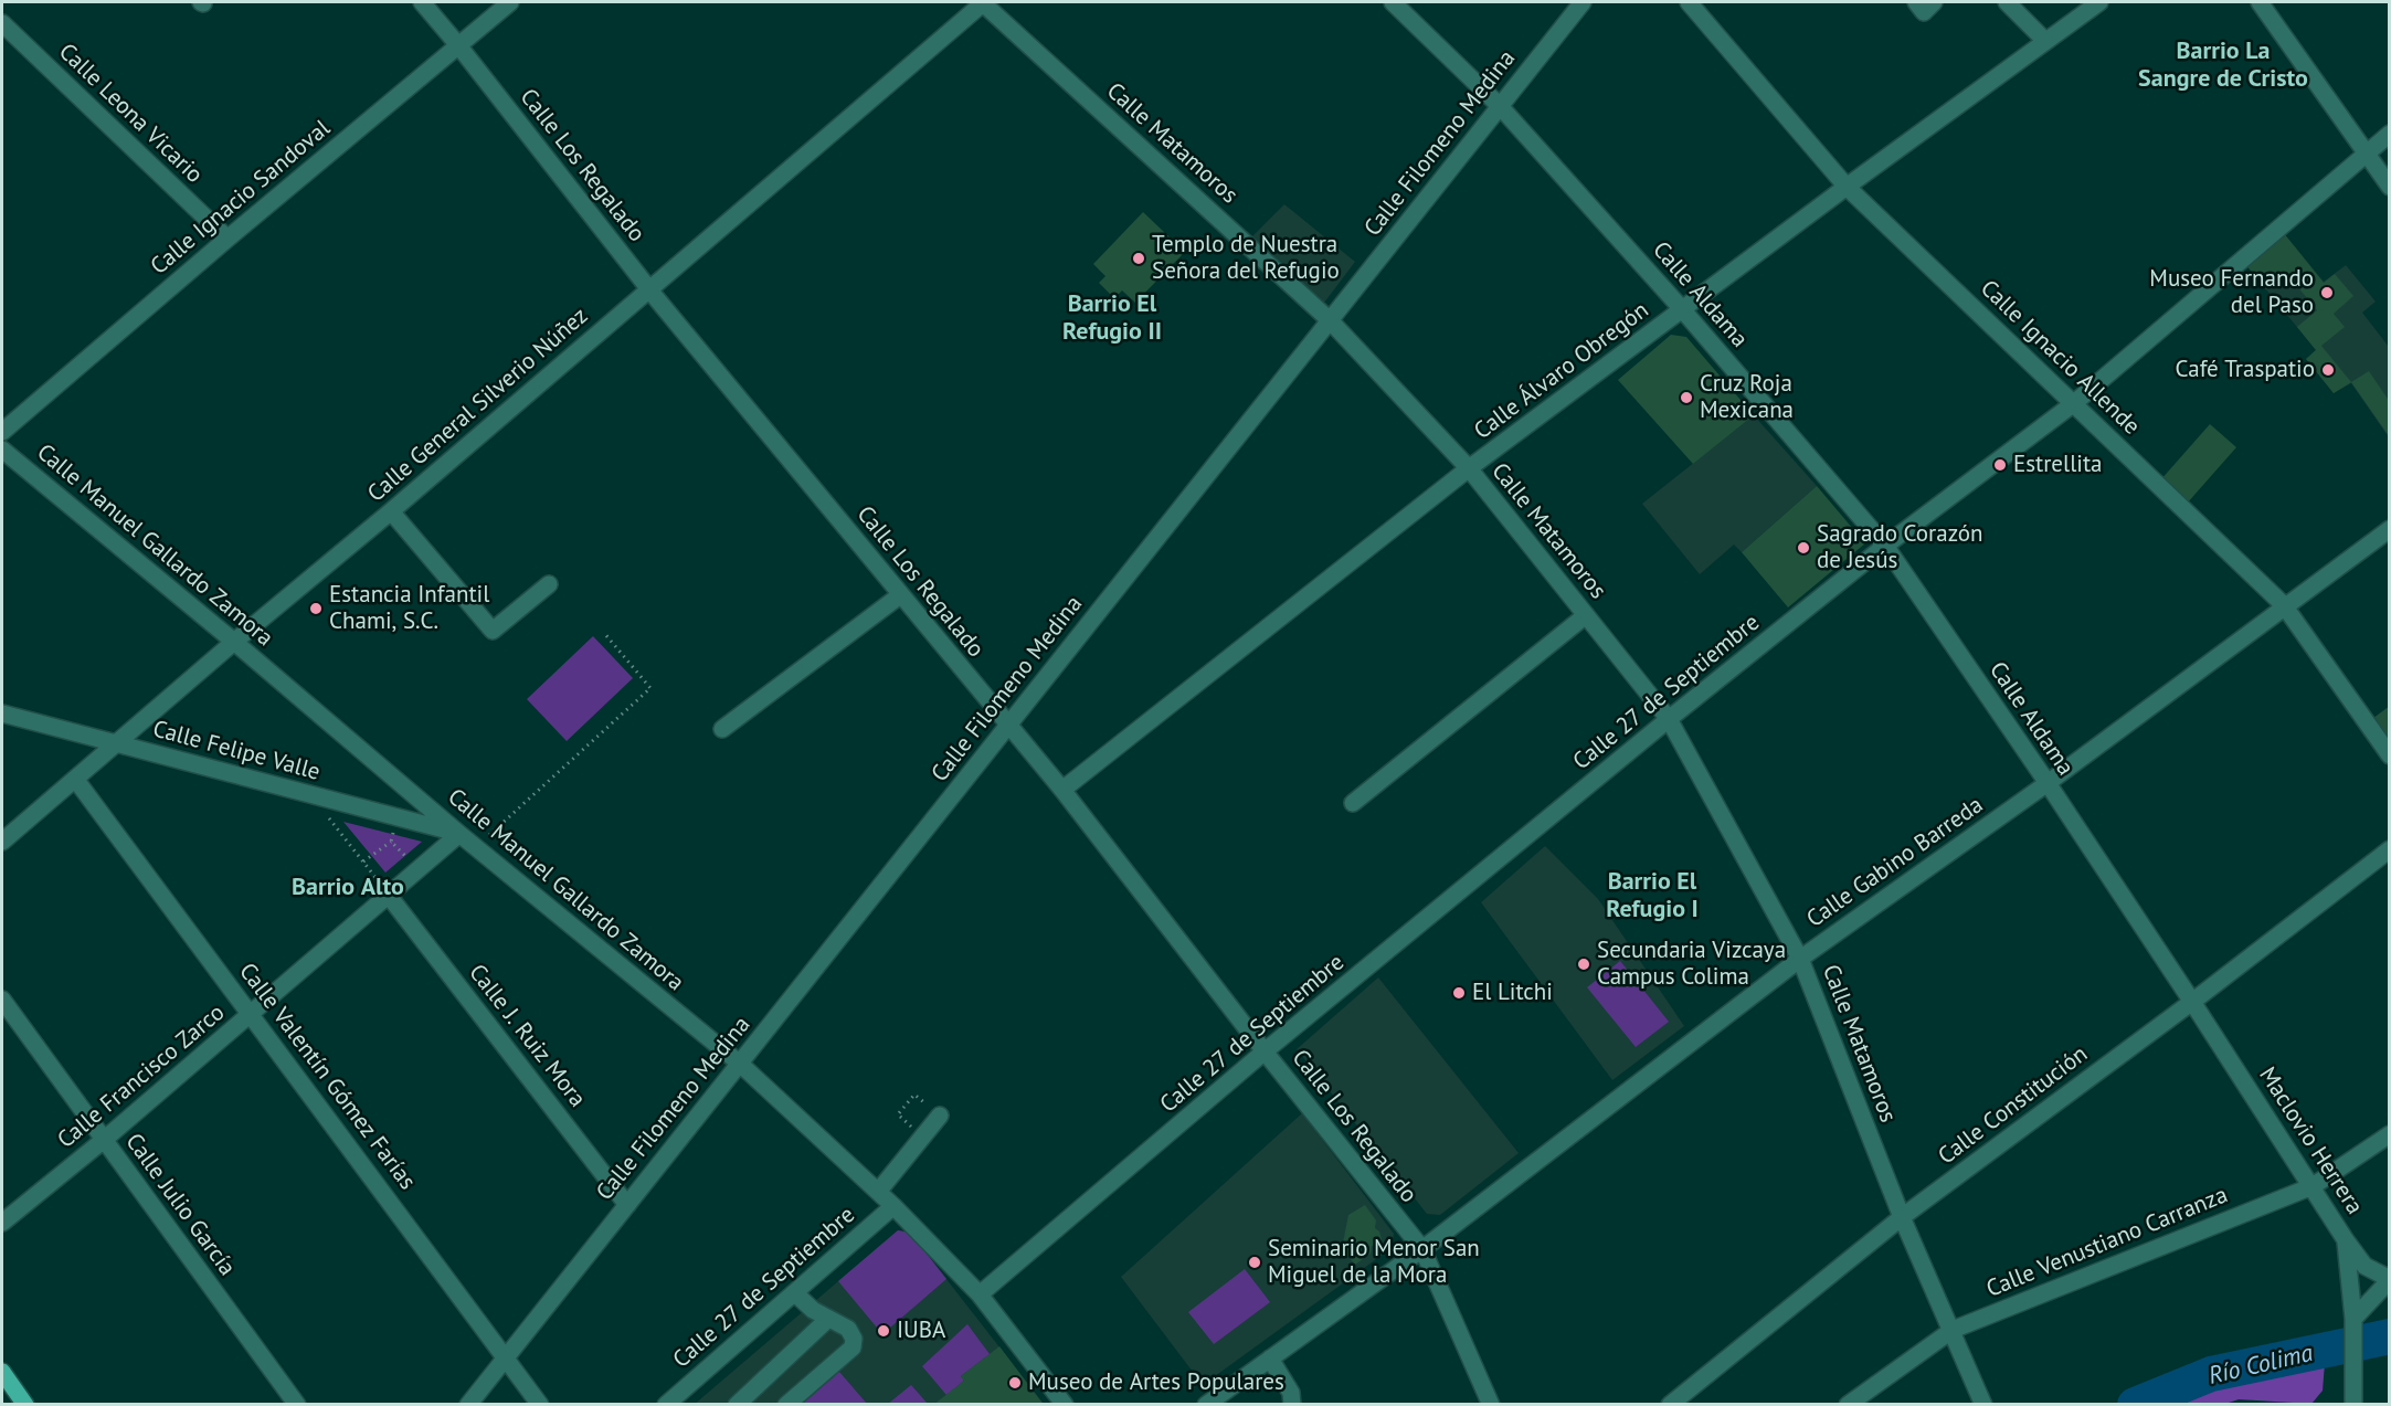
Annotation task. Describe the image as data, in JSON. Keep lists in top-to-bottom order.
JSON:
{
  "streets": {
    "street": [
      "Calle Leona Vicario",
      "Calle Matamoros",
      "Calle Filomeno Medina",
      "Calle Los Regalado",
      "Calle Ignacio Sandoval",
      "Calle Aldama",
      "Calle Ignacio Allende",
      "Calle Álvaro Obregón",
      "Calle General Silverio Núñez",
      "Calle Manuel Gallardo Zamora",
      "Calle 27 de Septiembre",
      "Calle Felipe Valle",
      "Calle Gabino Barreda",
      "Calle J. Ruiz Mora",
      "Calle Francisco Zarco",
      "Calle Valentín Gómez Farías",
      "Calle Constitución",
      "Maclovio Herrera",
      "Calle Julio García",
      "Calle Venustiano Carranza"
    ]
  },
  "crossings": [
    ["Calle Leona Vicario", "Calle Ignacio Sandoval"],
    ["Calle Matamoros", "Calle Filomeno Medina"],
    ["Calle Matamoros", "Calle Álvaro Obregón"],
    ["Calle Matamoros", "Calle General Silverio Núñez"],
    ["Calle Matamoros", "Calle 27 de Septiembre"],
    ["Calle Matamoros", "Calle Gabino Barreda"],
    ["Calle Matamoros", "Calle Constitución"],
    ["Calle Matamoros", "Calle Venustiano Carranza"],
    ["Calle Filomeno Medina", "Calle Los Regalado"],
    ["Calle Filomeno Medina", "Calle Aldama"],
    ["Calle Filomeno Medina", "Calle Manuel Gallardo Zamora"],
    ["Calle Filomeno Medina", "Calle J. Ruiz Mora"],
    ["Calle Filomeno Medina", "Calle Valentín Gómez Farías"],
    ["Calle Los Regalado", "Calle Ignacio Sandoval"],
    ["Calle Los Regalado", "Calle Álvaro Obregón"],
    ["Calle Los Regalado", "Calle General Silverio Núñez"],
    ["Calle Los Regalado", "Calle 27 de Septiembre"],
    ["Calle Los Regalado", "Calle Gabino Barreda"],
    ["Calle Aldama", "Calle Álvaro Obregón"],
    ["Calle Aldama", "Calle 27 de Septiembre"],
    ["Calle Aldama", "Calle Gabino Barreda"],
    ["Calle Aldama", "Calle Constitución"],
    ["Calle Aldama", "Maclovio Herrera"],
    ["Calle Ignacio Allende", "Calle Álvaro Obregón"],
    ["Calle Ignacio Allende", "Calle 27 de Septiembre"],
    ["Calle Ignacio Allende", "Calle Gabino Barreda"],
    ["Calle General Silverio Núñez", "Calle Manuel Gallardo Zamora"],
    ["Calle General Silverio Núñez", "Calle Felipe Valle"],
    ["Calle General Silverio Núñez", "Calle Valentín Gómez Farías"],
    ["Calle Manuel Gallardo Zamora", "Calle 27 de Septiembre"],
    ["Calle Manuel Gallardo Zamora", "Calle Felipe Valle"],
    ["Calle Manuel Gallardo Zamora", "Calle Francisco Zarco"],
    ["Calle Felipe Valle", "Calle Francisco Zarco"],
    ["Calle J. Ruiz Mora", "Calle Francisco Zarco"],
    ["Calle Francisco Zarco", "Calle Valentín Gómez Farías"],
    ["Calle Francisco Zarco", "Calle Julio García"],
    ["Calle Constitución", "Maclovio Herrera"],
    ["Maclovio Herrera", "Calle Venustiano Carranza"]
  ],
  "districts": [
    "Barrio La Sangre de Cristo",
    "Barrio El Refugio II",
    "Barrio El Refugio I",
    "Barrio Alto"
  ],
  "water": ["Río Colima"],
  "places": [
    "Templo de Nuestra Señora del Refugio",
    "Museo Fernando del Paso",
    "Café Traspatio",
    "Cruz Roja Mexicana",
    "Estrellita",
    "Sagrado Corazón de Jesús",
    "Estancia Infantil Chami, S.C.",
    "Secundaria Vizcaya Campus Colima",
    "El Litchi",
    "Seminario Menor San Miguel de la Mora",
    "IUBA",
    "Museo de Artes Populares"
  ]
}
